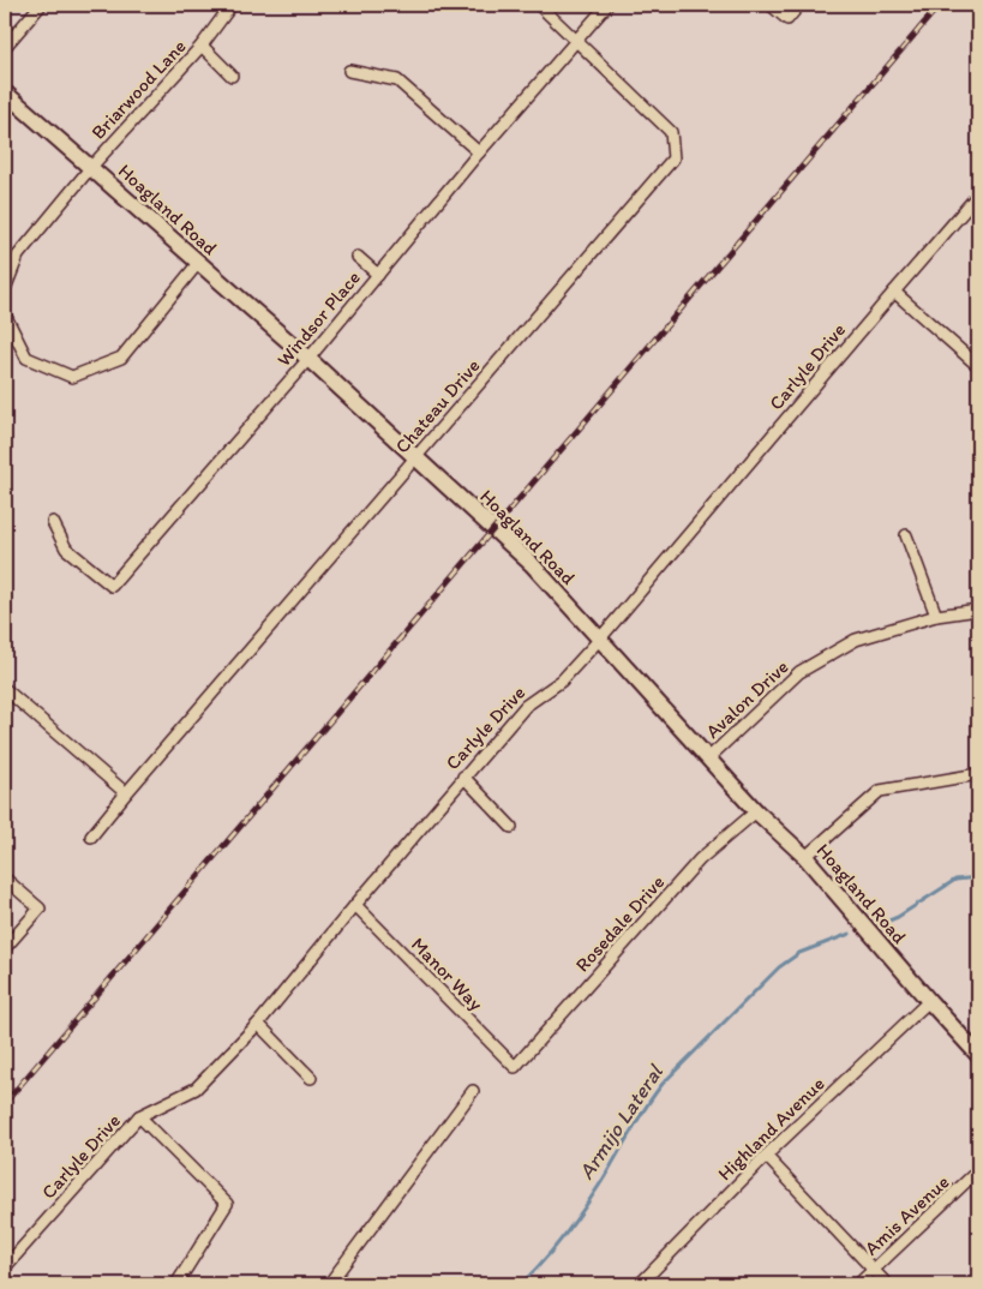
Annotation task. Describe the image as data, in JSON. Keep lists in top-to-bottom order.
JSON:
{
  "streets": {
    "street": [
      "Briarwood Lane",
      "Hoagland Road",
      "Windsor Place",
      "Carlyle Drive",
      "Chateau Drive",
      "Avalon Drive",
      "Rosedale Drive",
      "Manor Way",
      "Highland Avenue",
      "Amis Avenue"
    ]
  },
  "crossings": [
    ["Briarwood Lane", "Hoagland Road"],
    ["Hoagland Road", "Windsor Place"],
    ["Hoagland Road", "Carlyle Drive"],
    ["Hoagland Road", "Chateau Drive"],
    ["Hoagland Road", "Avalon Drive"],
    ["Hoagland Road", "Rosedale Drive"],
    ["Hoagland Road", "Highland Avenue"],
    ["Windsor Place", "Chateau Drive"],
    ["Carlyle Drive", "Manor Way"],
    ["Rosedale Drive", "Manor Way"]
  ],
  "water": ["Armijo Lateral"]
}
